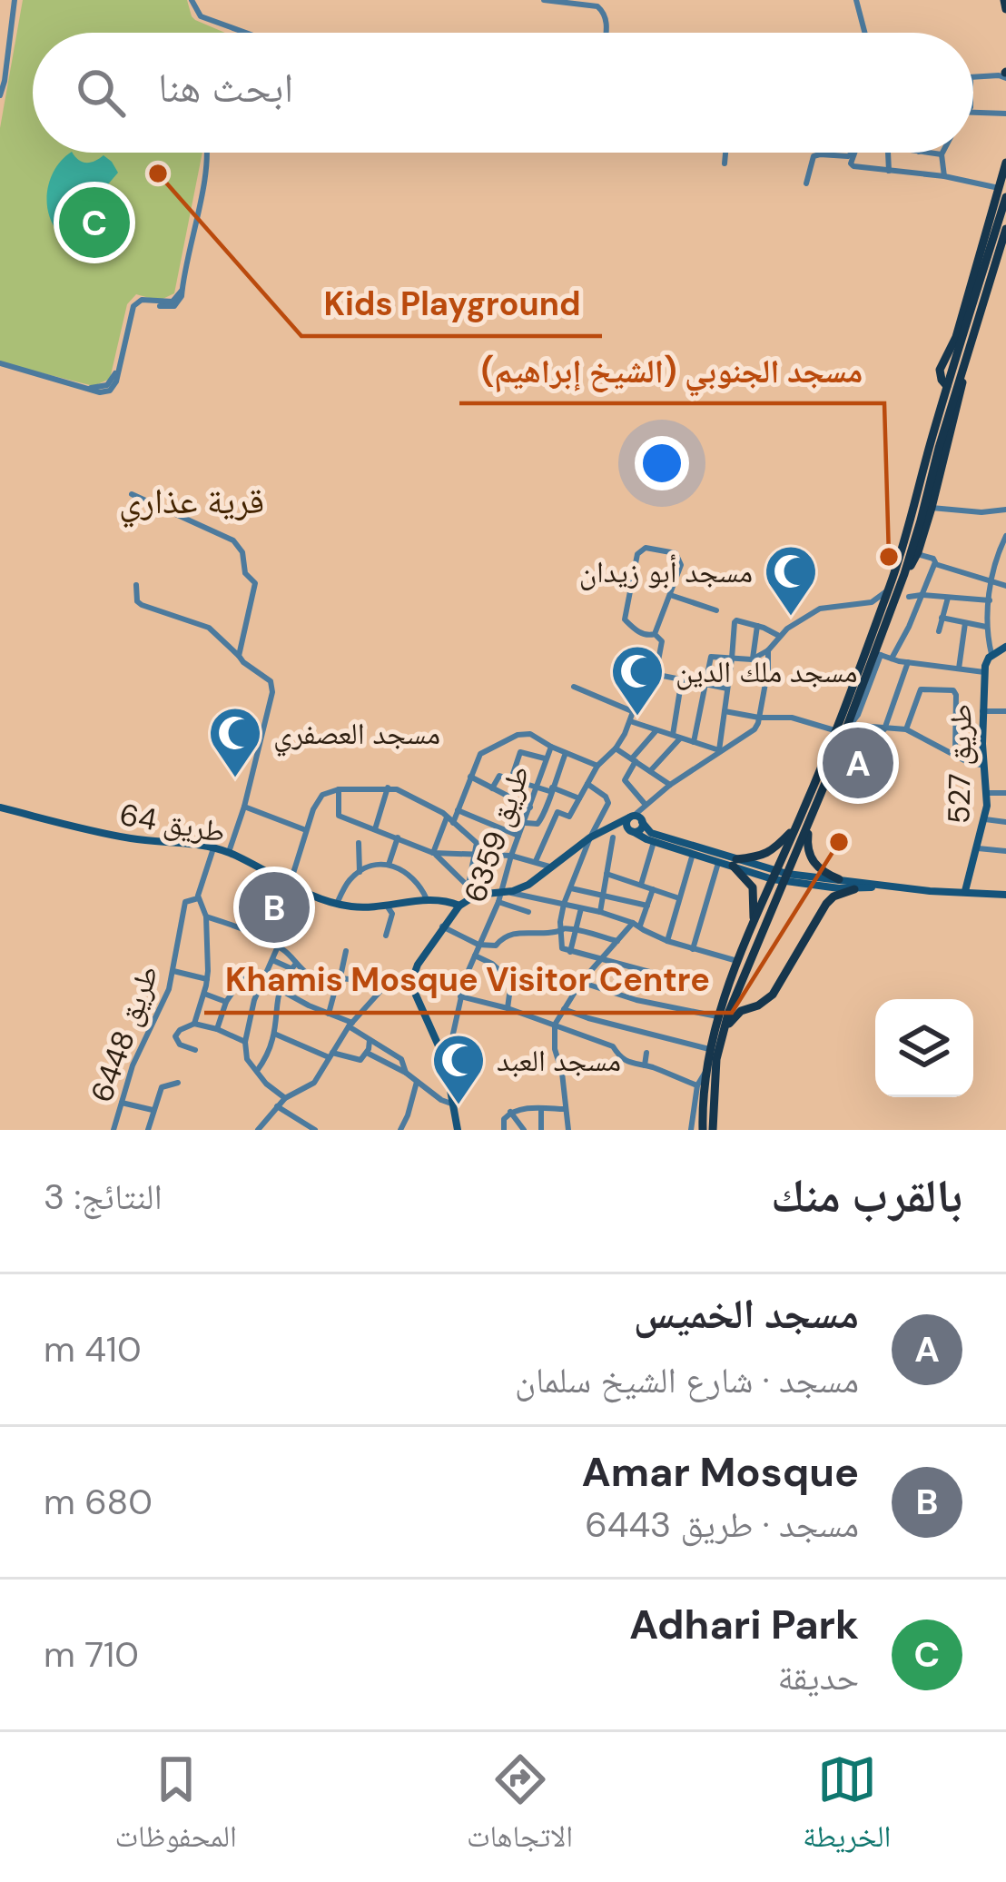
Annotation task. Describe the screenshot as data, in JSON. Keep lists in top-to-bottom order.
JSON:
{
  "streets": {
    "street": [
      "طريق 527",
      "طريق 64",
      "طريق 6359",
      "طريق 6448"
    ]
  },
  "districts": ["قرية عذاري"],
  "places": {
    "other": ["Kids Playground", "مسجد الجنوبي (الشيخ إبراهيم)", "Khamis Mosque Visitor Centre"],
    "mosque": [
      "مسجد أبو زيدان",
      "مسجد ملك الدين",
      "مسجد العصفري",
      "مسجد العبد"
    ]
  },
  "page": {
    "search": "ابحث هنا",
    "pins": ["C", "A", "B"],
    "heading": ["بالقرب منك", "النتائج: 3"],
    "list": [
      {
        "mark": "A",
        "name": "مسجد الخميس",
        "note": "مسجد · شارع الشيخ سلمان",
        "value": "410 m"
      },
      {
        "mark": "B",
        "name": "Amar Mosque",
        "note": "مسجد · طريق 6443",
        "value": "680 m"
      },
      {
        "mark": "C",
        "name": "Adhari Park",
        "note": "حديقة",
        "value": "710 m"
      }
    ],
    "nav": ["الخريطة", "الاتجاهات", "المحفوظات"]
  }
}
